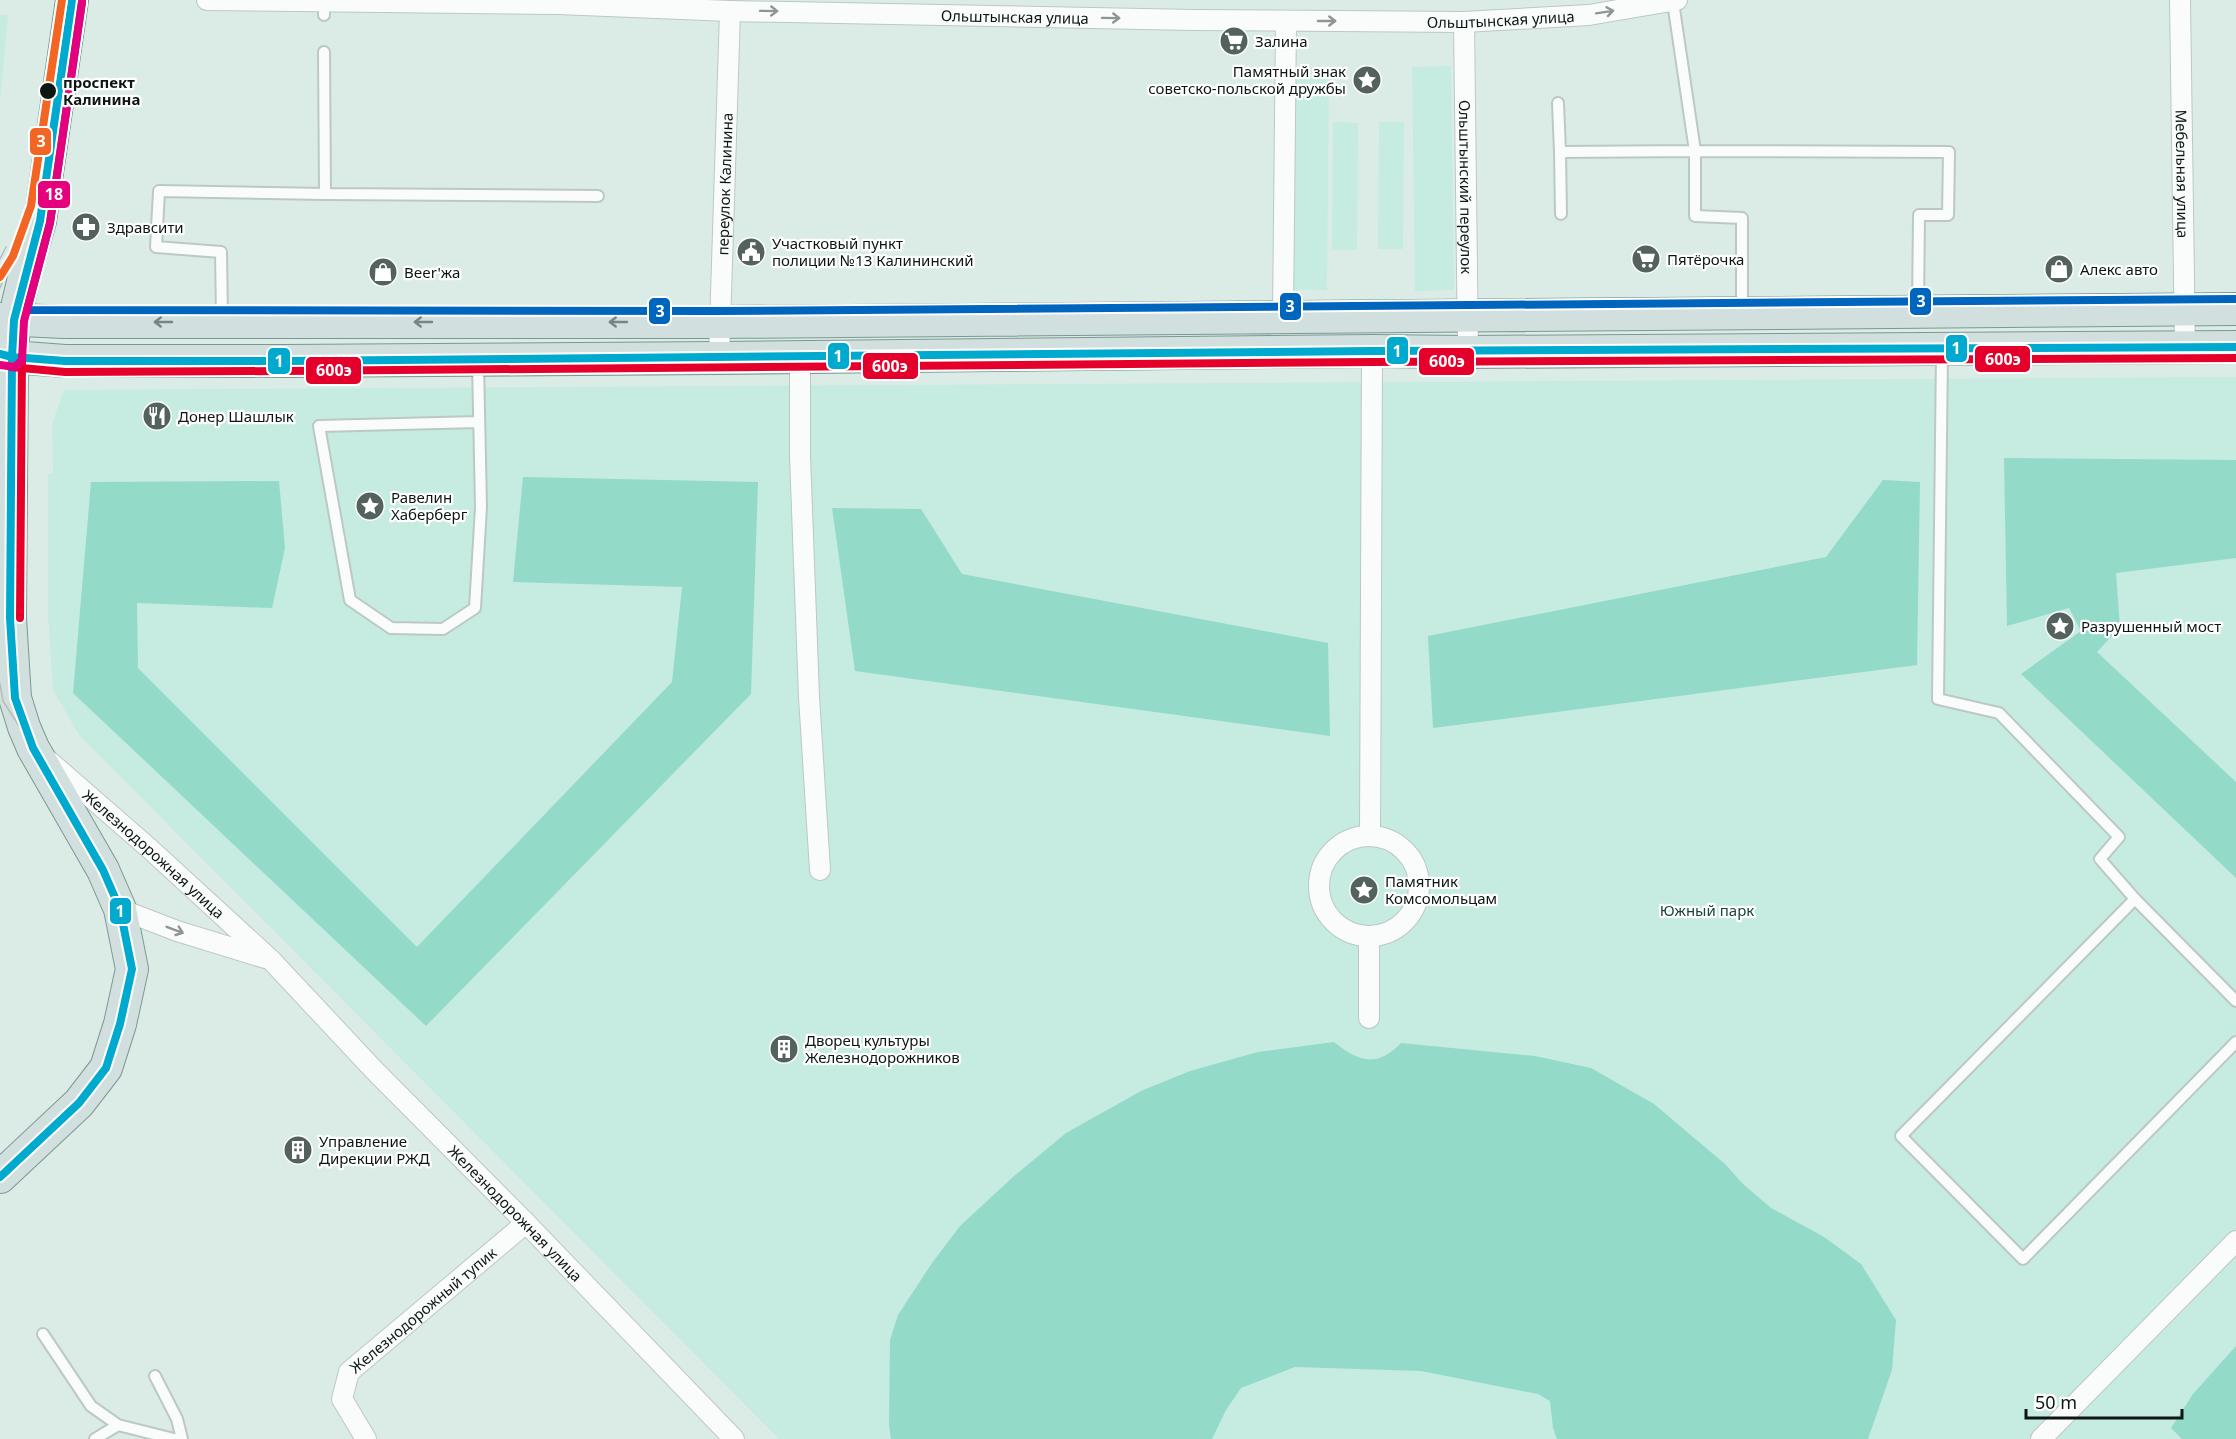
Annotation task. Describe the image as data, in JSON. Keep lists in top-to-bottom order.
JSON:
{
  "streets": {
    "street": [
      "Ольштынская улица",
      "Мебельная улица",
      "переулок Калинина",
      "Ольштынский переулок",
      "Железнодорожная улица",
      "Железнодорожный тупик"
    ]
  },
  "crossings": [
    ["Ольштынская улица", "переулок Калинина"],
    ["Ольштынская улица", "Ольштынский переулок"],
    ["Железнодорожная улица", "Железнодорожный тупик"]
  ],
  "one_way": ["Ольштынская улица"],
  "parks": ["Южный парк"],
  "places": {
    "supermarket": ["Залина", "Пятёрочка"],
    "place": [
      "Памятный знак советско-польской дружбы",
      "Равелин Хаберберг",
      "Разрушенный мост",
      "Памятник Комсомольцам"
    ],
    "other": ["проспект Калинина"],
    "pharmacy": ["Здравсити"],
    "public building": ["Участковый пункт полиции №13 Калининский"],
    "shop": ["Алекс авто", "Beer'жа"],
    "restaurant": ["Донер Шашлык"],
    "building": ["Дворец культуры Железнодорожников", "Управление Дирекции РЖД"]
  },
  "lines": [
    "transit line 3",
    "transit line 1",
    "transit line 18",
    "transit line 600э"
  ],
  "scale_bar": "50 m"
}
